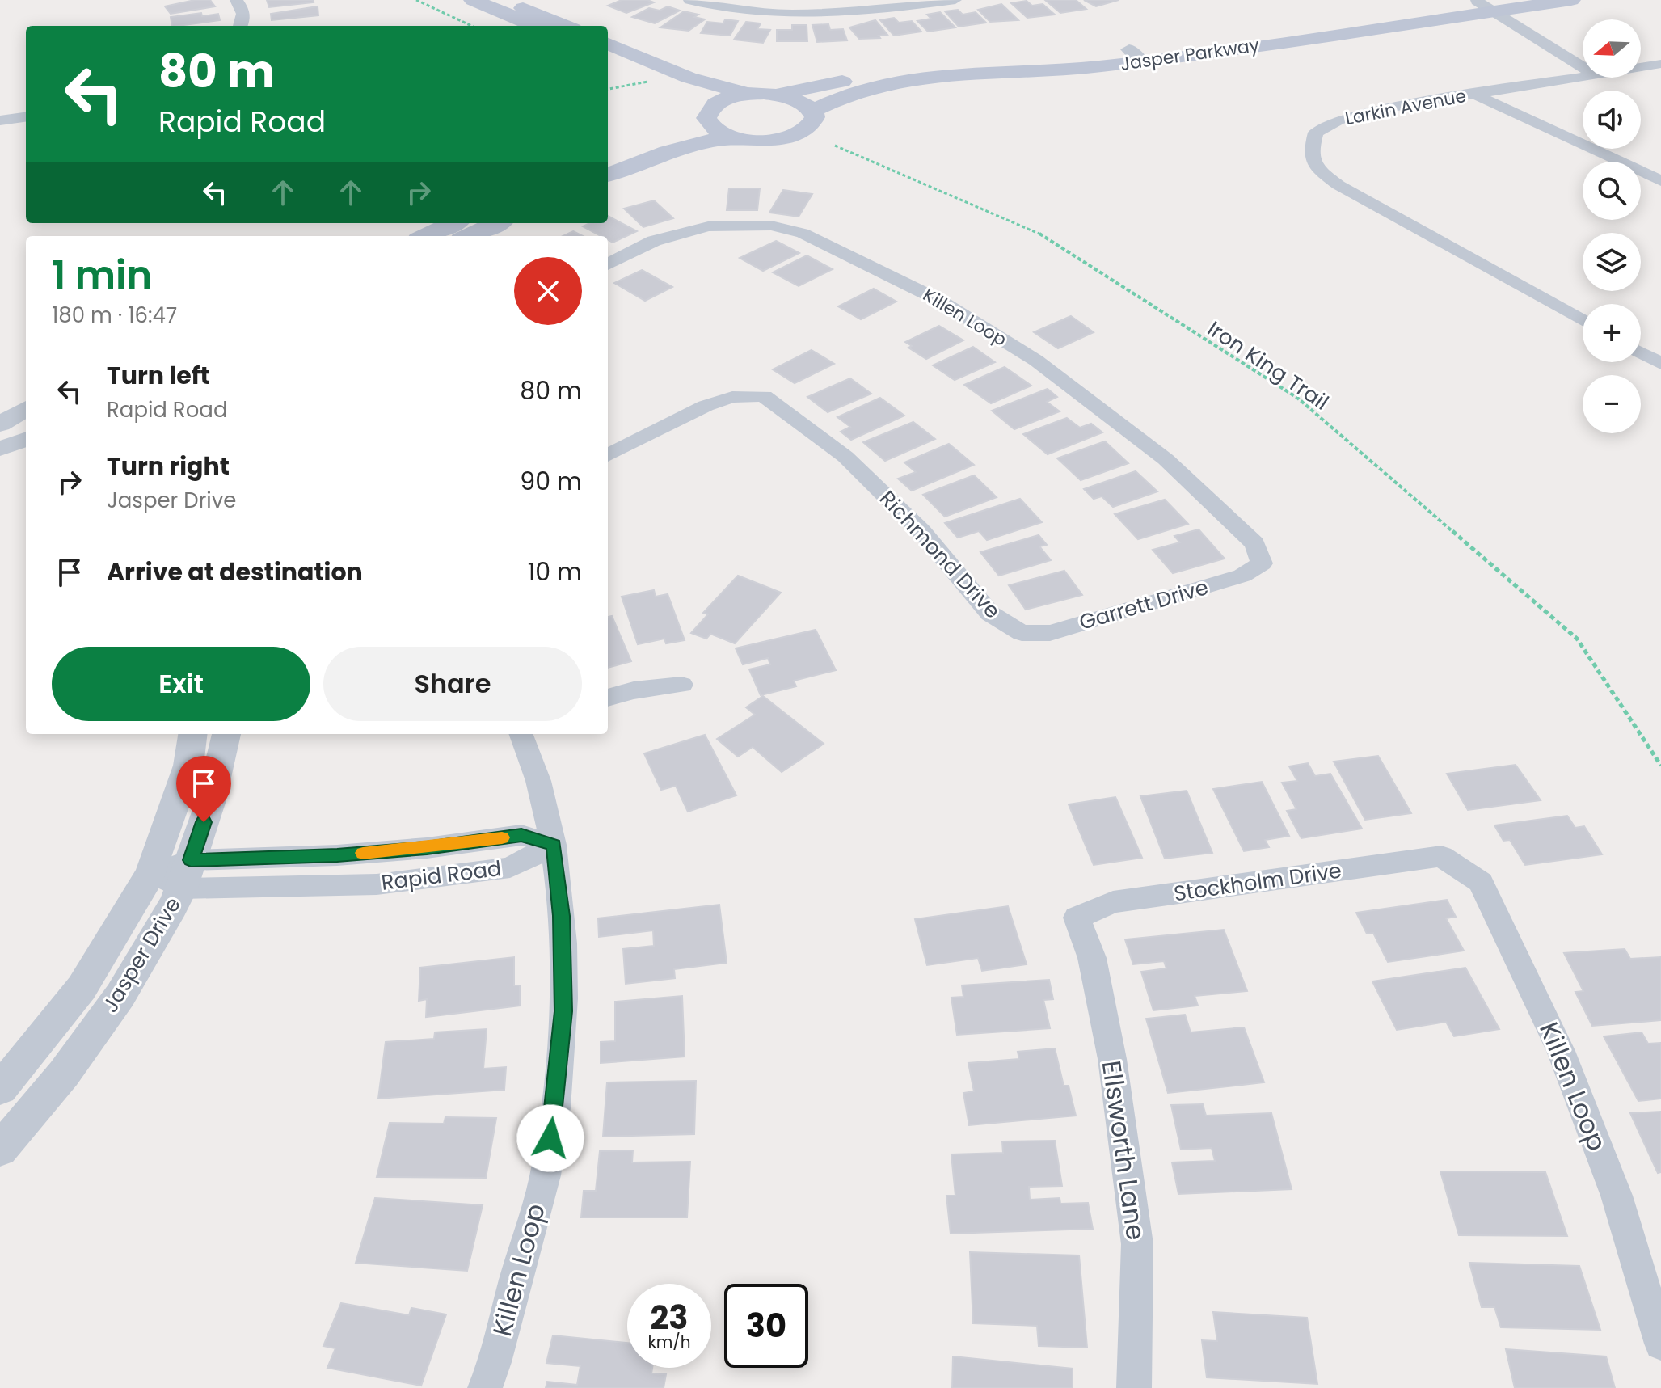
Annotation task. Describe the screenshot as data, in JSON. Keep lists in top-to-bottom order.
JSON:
{
  "streets": {
    "main road": ["Jasper Parkway"],
    "street": [
      "Larkin Avenue",
      "Killen Loop",
      "Richmond Drive",
      "Garrett Drive",
      "Rapid Road",
      "Stockholm Drive",
      "Jasper Drive",
      "Ellsworth Lane"
    ],
    "path": ["Iron King Trail"]
  },
  "crossings": [
    ["Killen Loop", "Garrett Drive"],
    ["Killen Loop", "Rapid Road"],
    ["Killen Loop", "Stockholm Drive"],
    ["Richmond Drive", "Garrett Drive"],
    ["Rapid Road", "Jasper Drive"],
    ["Stockholm Drive", "Ellsworth Lane"]
  ],
  "north": "left",
  "page": {
    "map_buttons": ["+", "−"],
    "turn": ["80 m", "Rapid Road"],
    "heading": ["1 min", "180 m · 16:47"],
    "list": [
      {
        "name": "Turn left",
        "note": "Rapid Road",
        "value": "80 m"
      },
      {
        "name": "Turn right",
        "note": "Jasper Drive",
        "value": "90 m"
      },
      {
        "name": "Arrive at destination",
        "value": "10 m"
      }
    ],
    "buttons": ["Exit", "Share"],
    "speed": "23 km/h",
    "limit": "30"
  }
}
